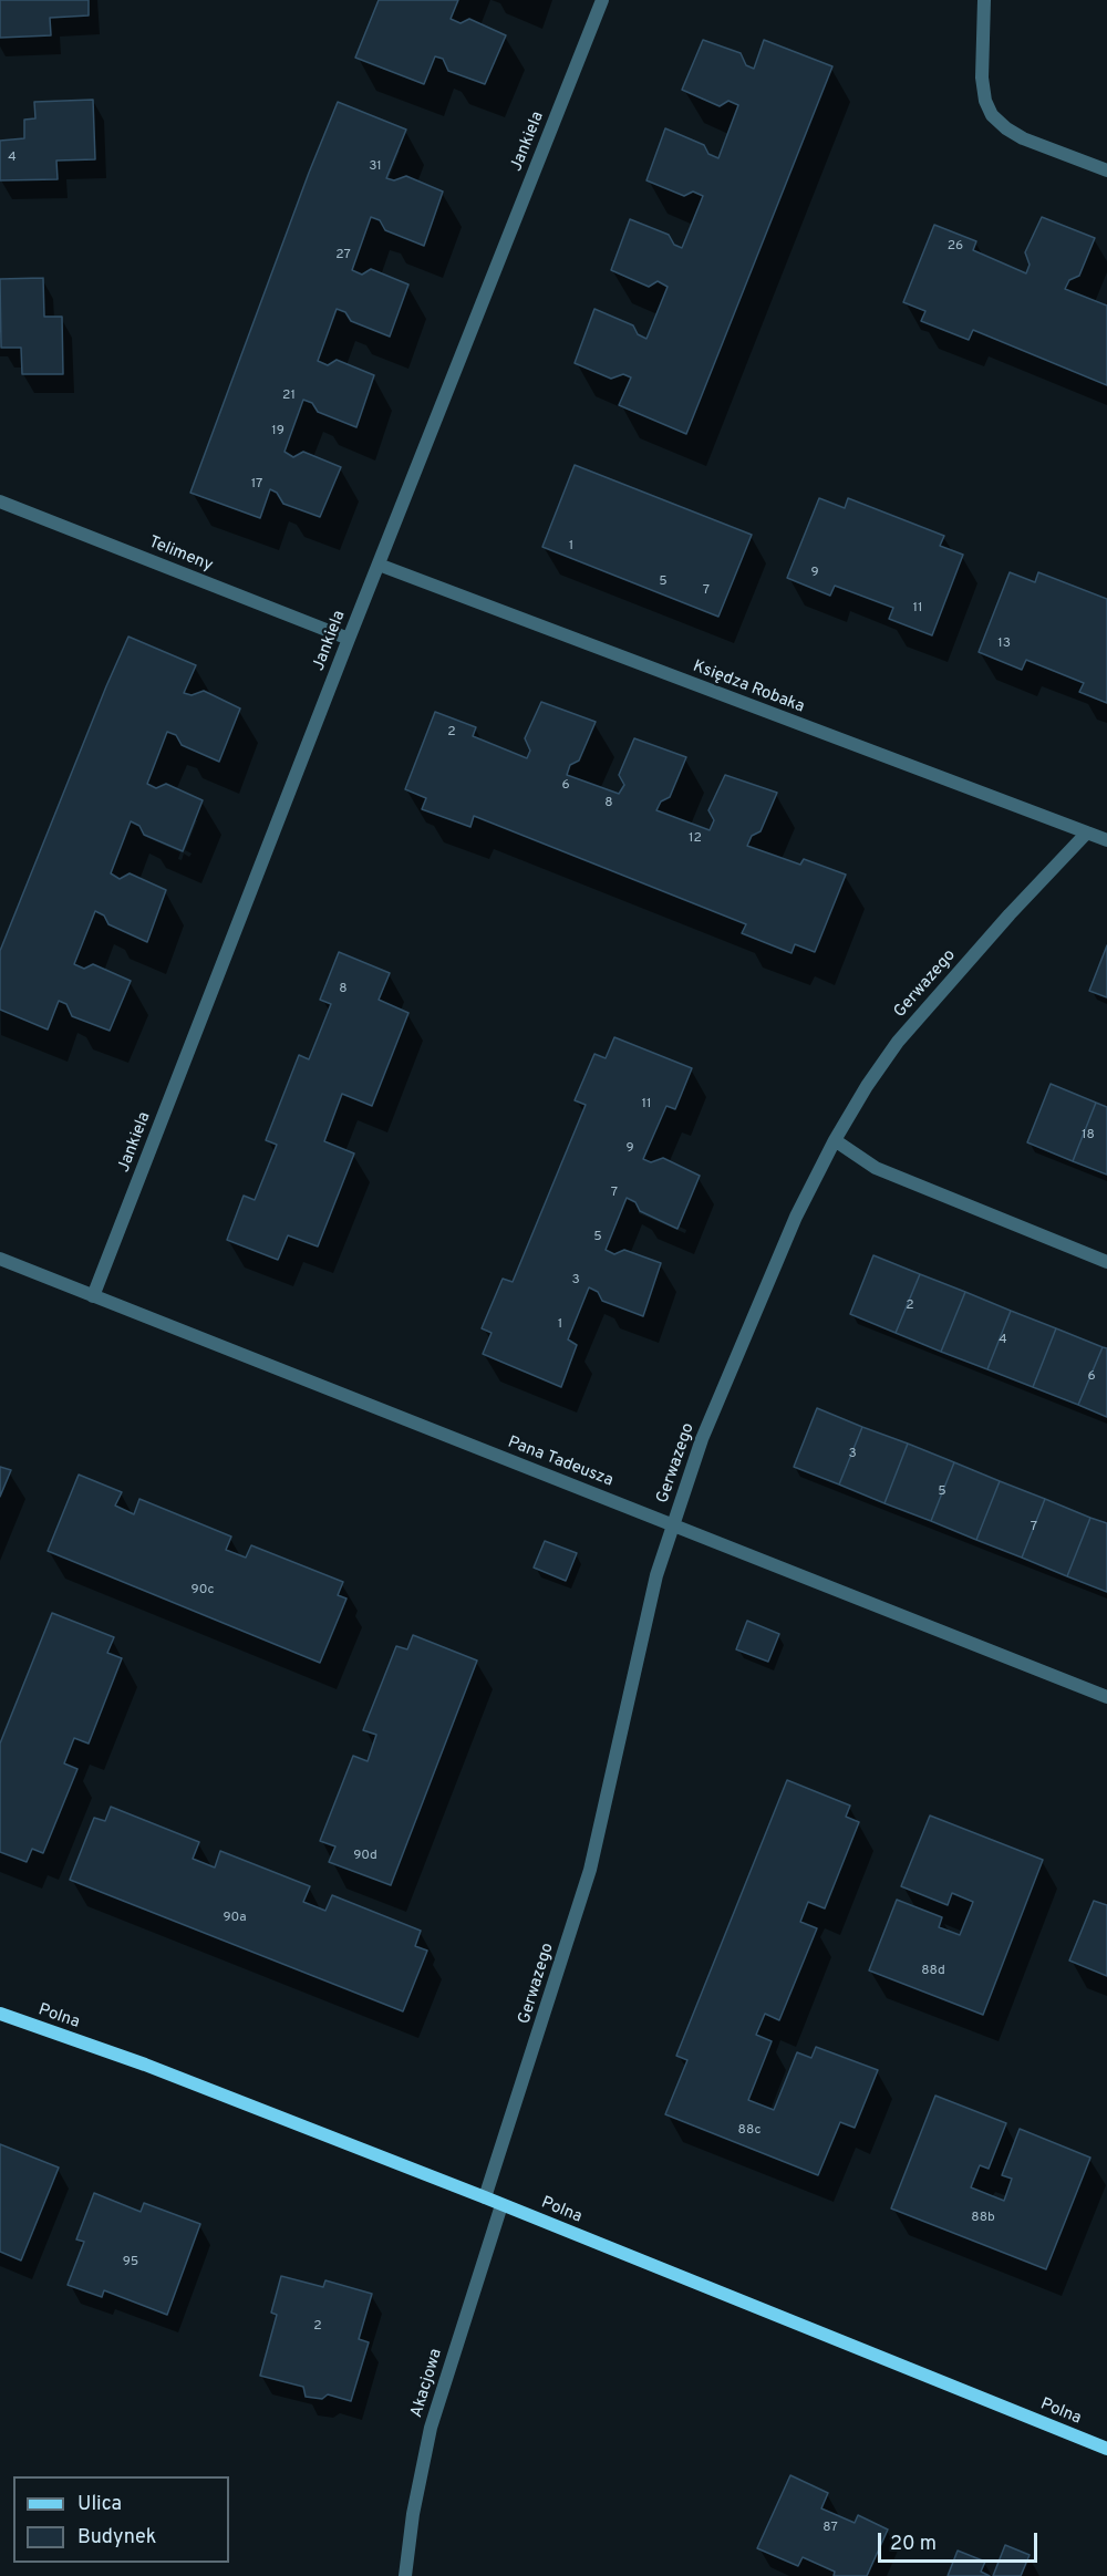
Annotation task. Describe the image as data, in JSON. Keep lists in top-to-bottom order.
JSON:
{
  "streets": {
    "street": [
      "Jankiela",
      "Telimeny",
      "Księdza Robaka",
      "Gerwazego",
      "Pana Tadeusza",
      "Polna",
      "Akacjowa"
    ]
  },
  "crossings": [
    ["Jankiela", "Telimeny"],
    ["Jankiela", "Księdza Robaka"],
    ["Jankiela", "Pana Tadeusza"],
    ["Księdza Robaka", "Gerwazego"],
    ["Gerwazego", "Pana Tadeusza"],
    ["Gerwazego", "Polna"],
    ["Polna", "Akacjowa"]
  ],
  "house_numbers": [
    "4",
    "31",
    "26",
    "27",
    "21",
    "19",
    "17",
    "1",
    "9",
    "5",
    "7",
    "11",
    "13",
    "2",
    "6",
    "8",
    "12",
    "8",
    "11",
    "18",
    "9",
    "7",
    "5",
    "3",
    "2",
    "1",
    "4",
    "6",
    "3",
    "5",
    "7",
    "90c",
    "90d",
    "90a",
    "88d",
    "88c",
    "88b",
    "95",
    "2",
    "87"
  ],
  "legend": ["Ulica", "Budynek"],
  "scale_bar": "20 m"
}
